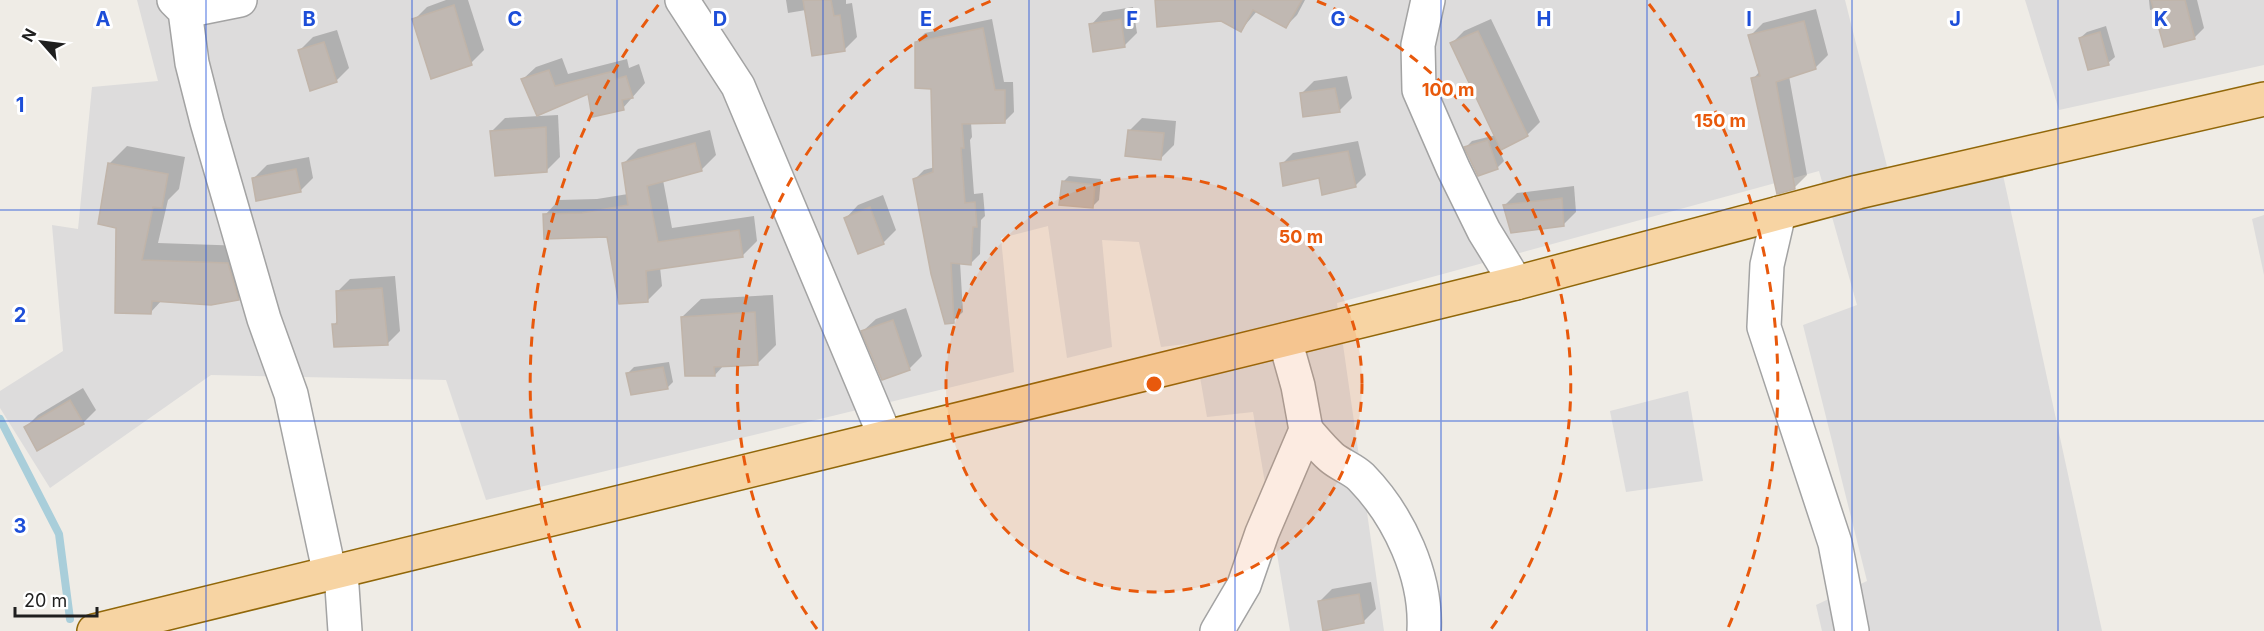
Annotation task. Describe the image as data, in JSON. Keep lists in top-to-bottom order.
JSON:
{
  "scale_bar": "20 m",
  "north": "top left",
  "grid": {
    "columns": [
      "A",
      "B",
      "C",
      "D",
      "E",
      "F",
      "G",
      "H",
      "I",
      "J",
      "K"
    ],
    "rows": ["1", "2", "3"]
  },
  "rings": ["100 m", "150 m", "50 m"]
}
